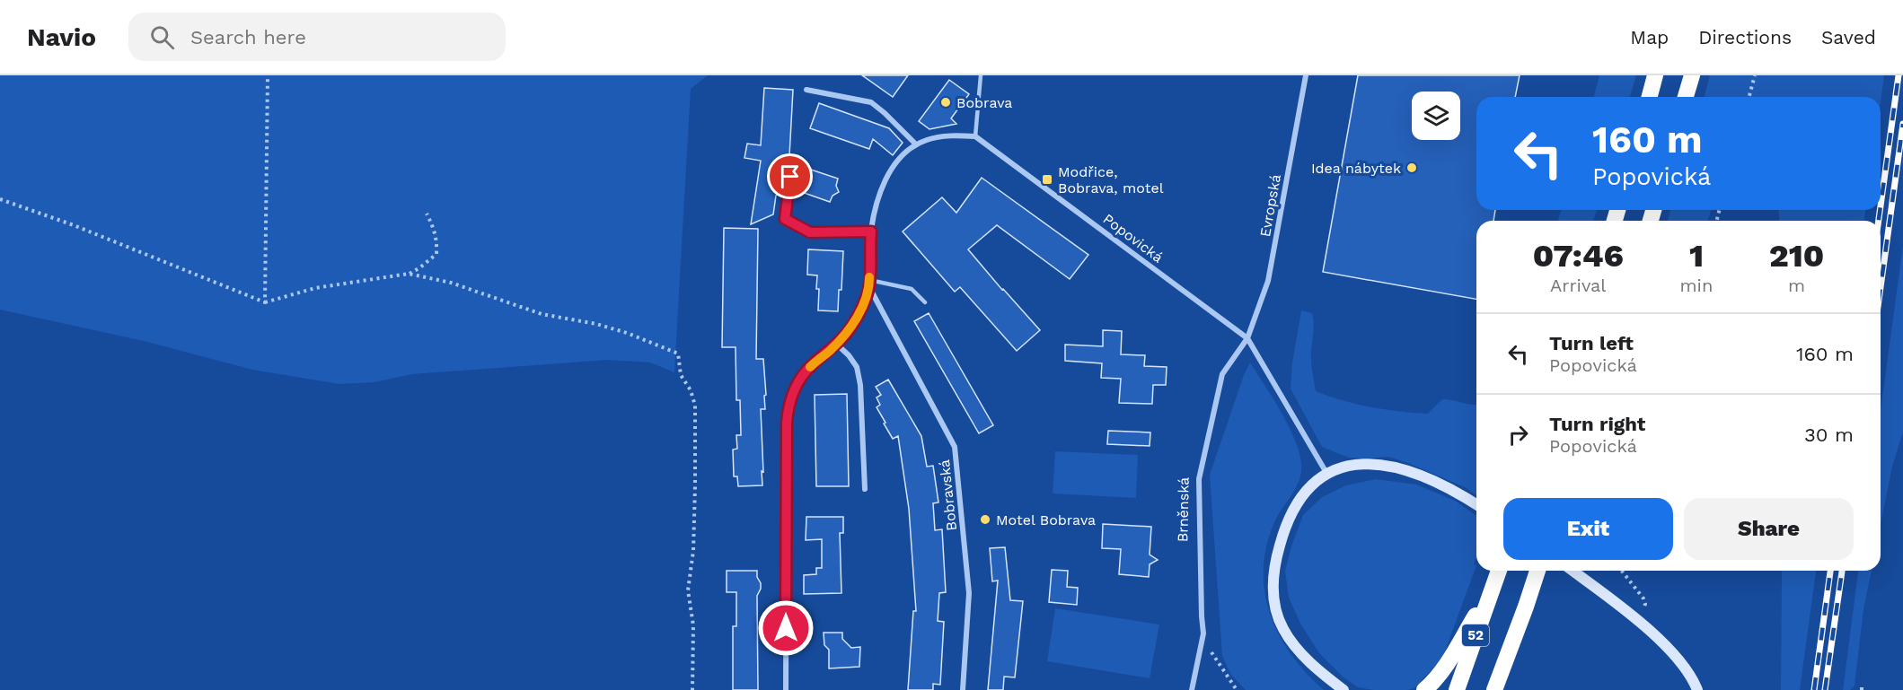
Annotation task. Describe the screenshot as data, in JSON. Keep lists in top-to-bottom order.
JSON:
{
  "streets": {
    "highway": ["52"],
    "street": [
      "Evropská",
      "Popovická",
      "Bobravská",
      "Brněnská"
    ]
  },
  "crossings": [
    ["Evropská", "Popovická"],
    ["Evropská", "Brněnská"],
    ["Popovická", "Brněnská"]
  ],
  "places": {
    "other": ["Bobrava", "Idea nábytek", "Motel Bobrava"],
    "transit": ["Modřice, Bobrava, motel"]
  },
  "page": {
    "header": "Navio",
    "search": "Search here",
    "nav": ["Map", "Directions", "Saved"],
    "turn": ["160 m", "Popovická"],
    "eta": [
      "07:46",
      "Arrival",
      "1",
      "min",
      "210",
      "m"
    ],
    "list": [
      {
        "name": "Turn left",
        "note": "Popovická",
        "value": "160 m"
      },
      {
        "name": "Turn right",
        "note": "Popovická",
        "value": "30 m"
      }
    ],
    "buttons": ["Exit", "Share"]
  }
}
